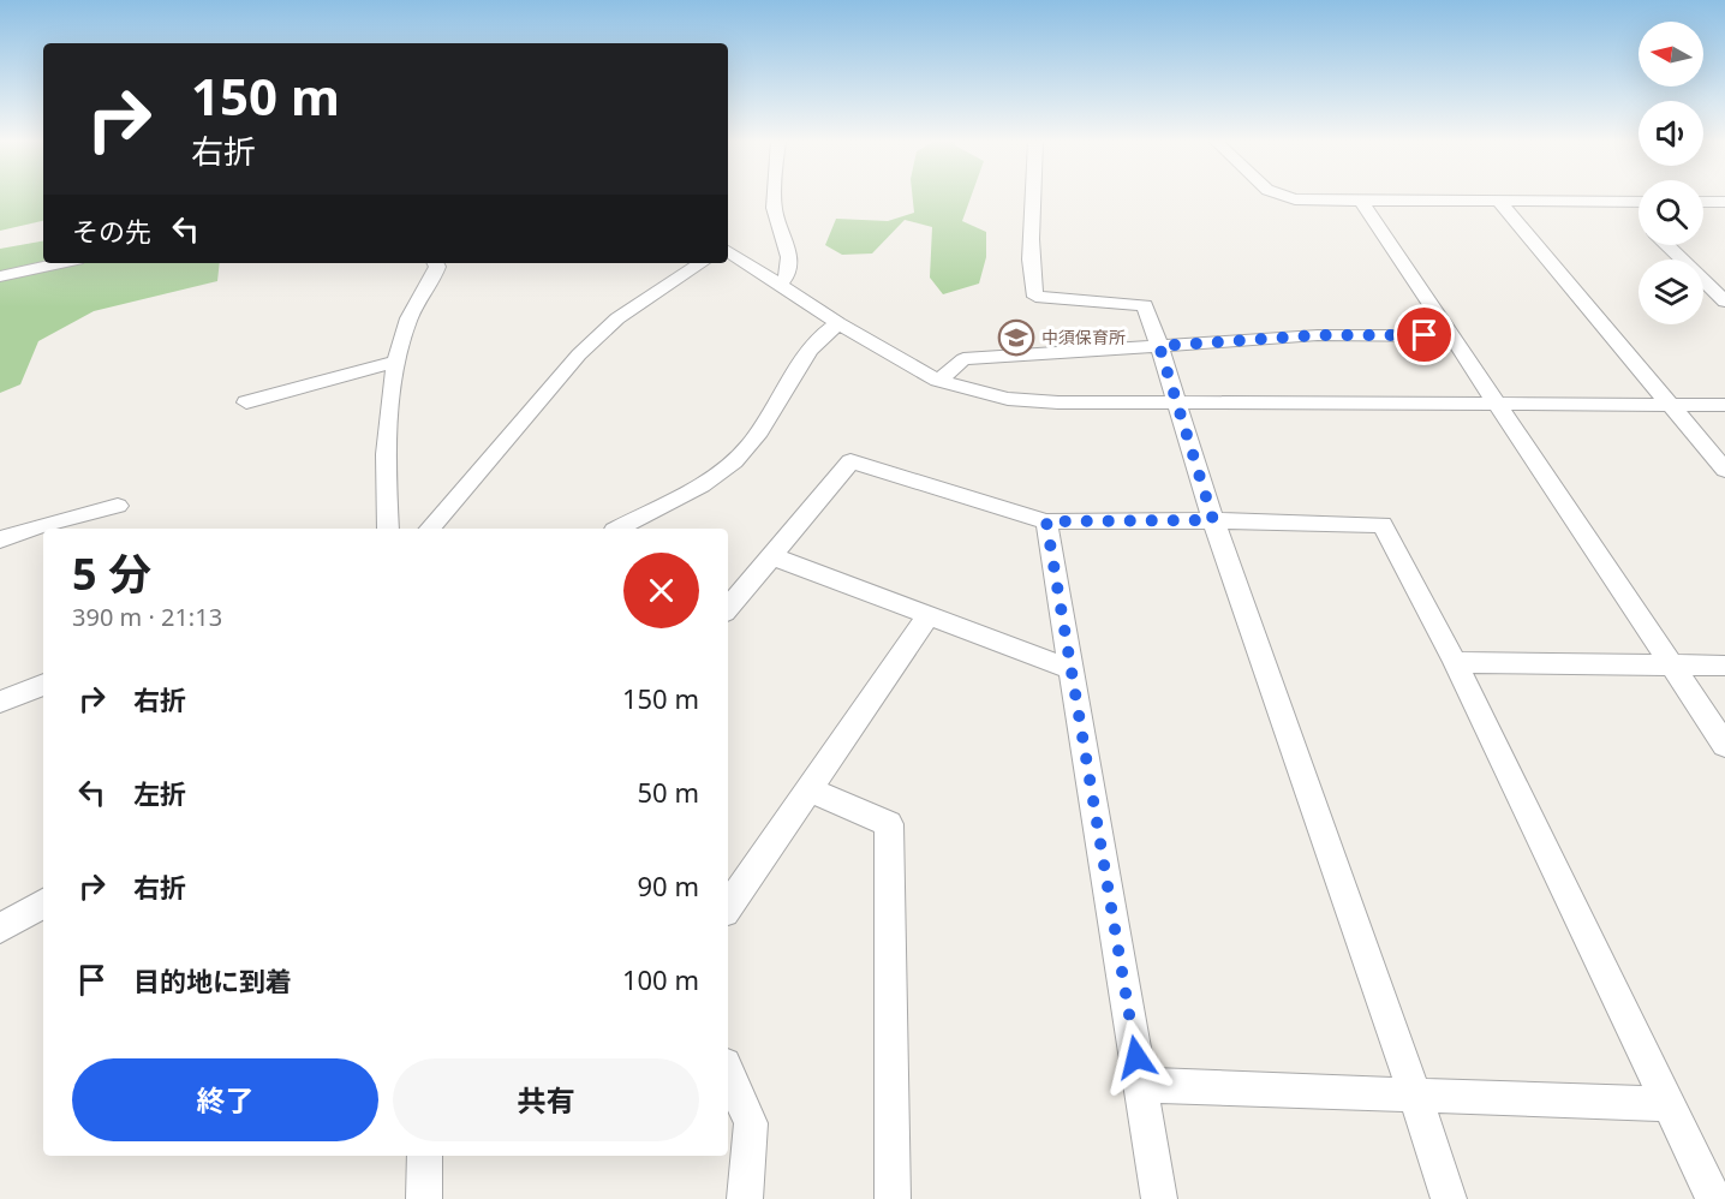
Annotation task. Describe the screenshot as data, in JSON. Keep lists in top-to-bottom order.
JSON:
{
  "places": {
    "school or university": ["中須保育所"]
  },
  "north": "left",
  "page": {
    "turn": ["150 m", "右折"],
    "then": "その先",
    "heading": ["5 分", "390 m · 21:13"],
    "list": [
      {
        "name": "右折",
        "value": "150 m"
      },
      {
        "name": "左折",
        "value": "50 m"
      },
      {
        "name": "右折",
        "value": "90 m"
      },
      {
        "name": "目的地に到着",
        "value": "100 m"
      }
    ],
    "buttons": ["終了", "共有"]
  }
}
